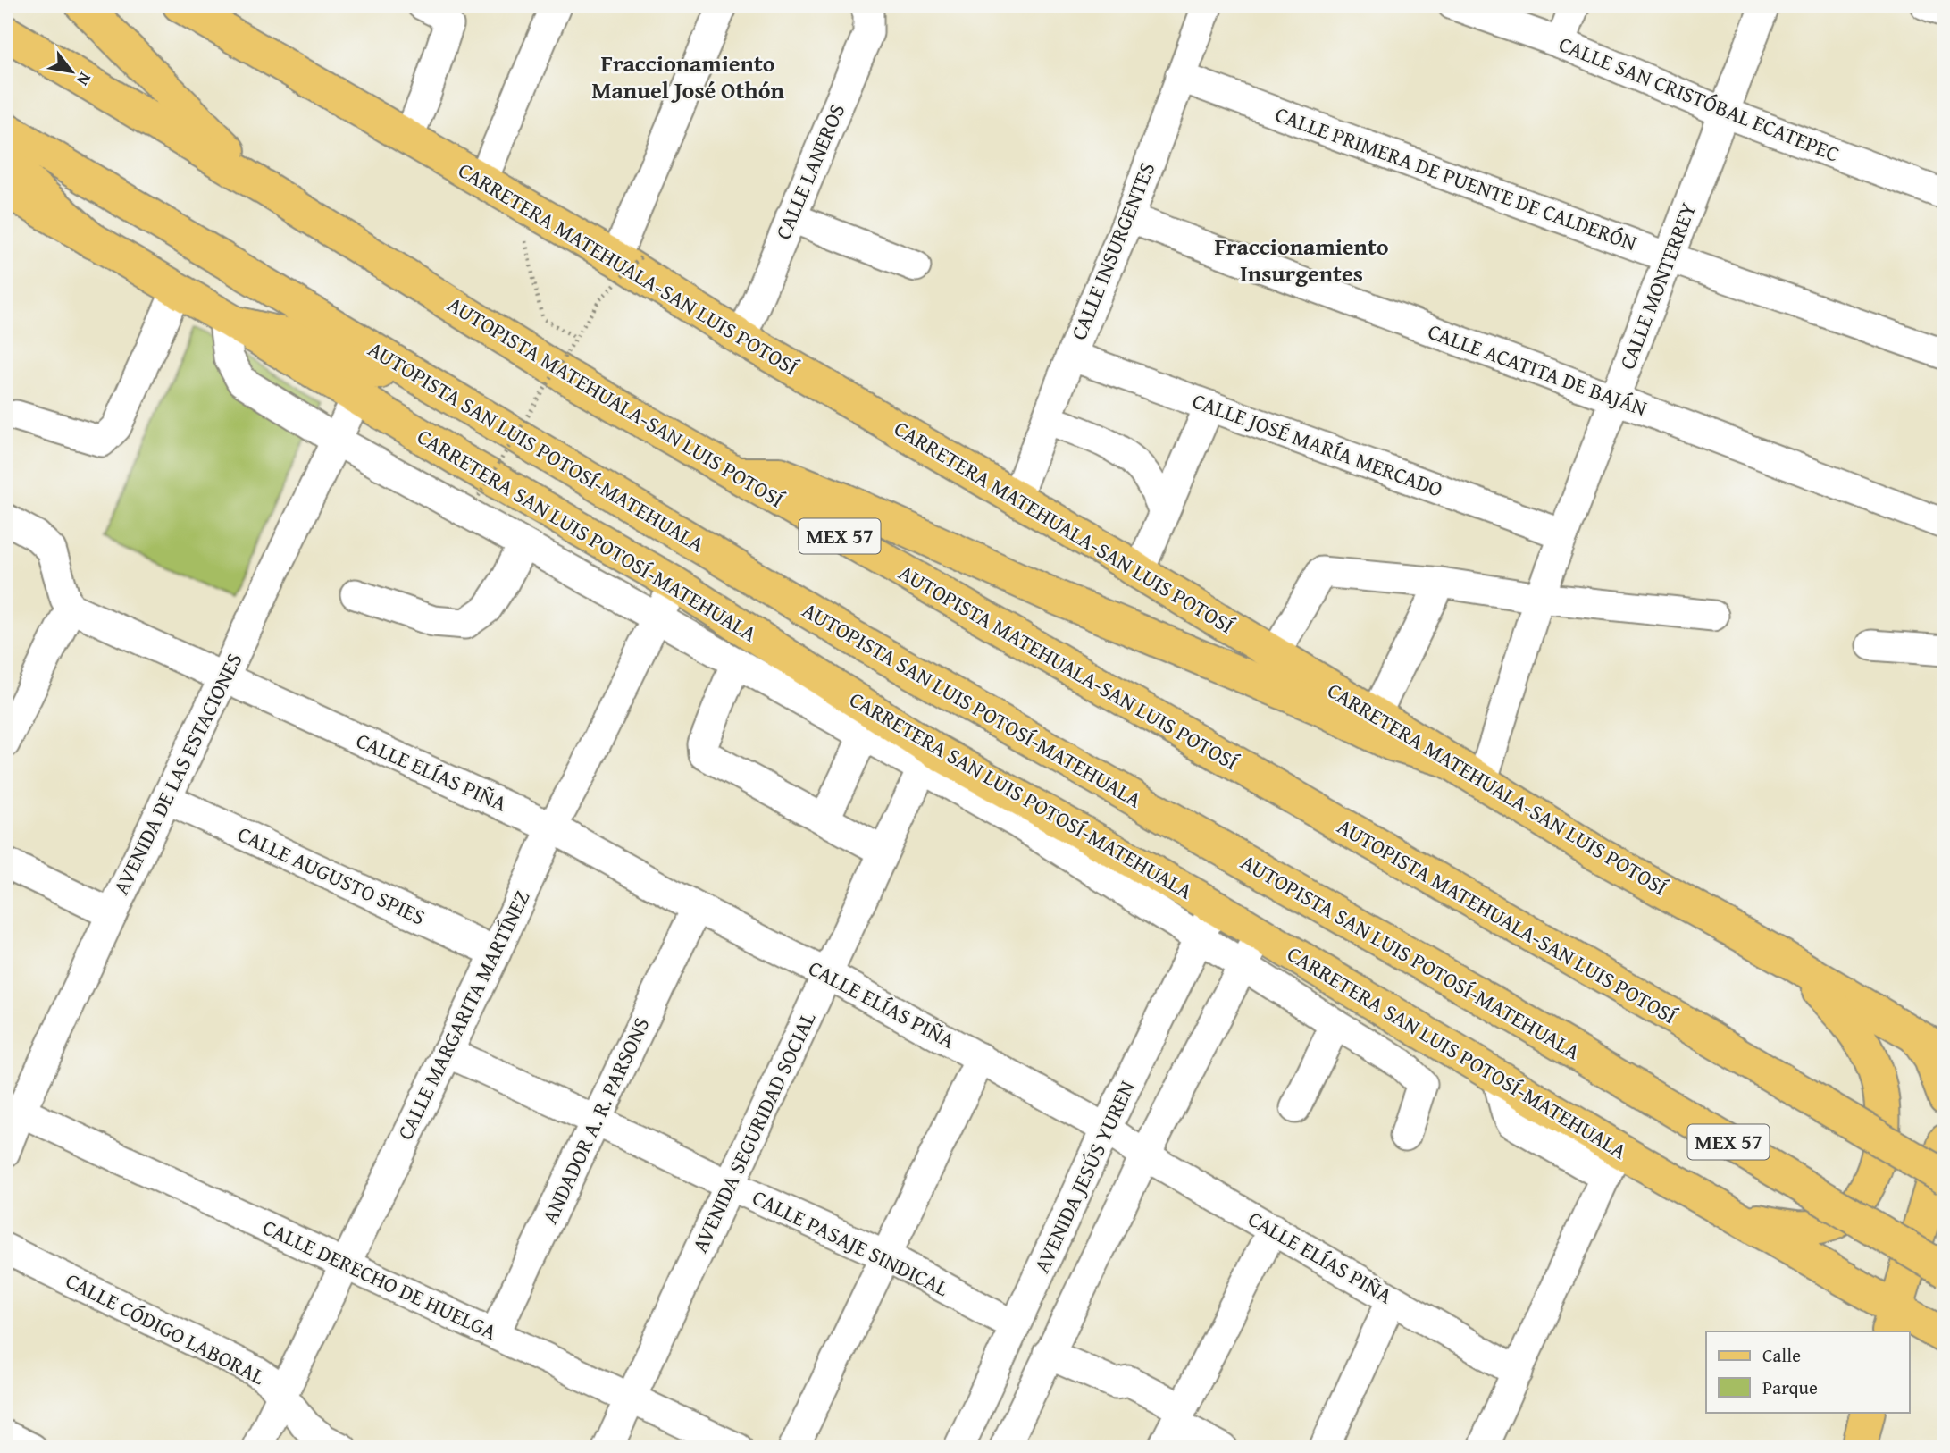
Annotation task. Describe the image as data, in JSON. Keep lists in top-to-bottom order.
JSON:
{
  "streets": {
    "main road": [
      "CARRETERA MATEHUALA-SAN LUIS POTOSÍ",
      "AUTOPISTA MATEHUALA-SAN LUIS POTOSÍ",
      "AUTOPISTA SAN LUIS POTOSÍ-MATEHUALA",
      "CARRETERA SAN LUIS POTOSÍ-MATEHUALA",
      "MEX 57"
    ],
    "street": [
      "CALLE SAN CRISTÓBAL ECATEPEC",
      "CALLE LANEROS",
      "CALLE PRIMERA DE PUENTE DE CALDERÓN",
      "CALLE INSURGENTES",
      "CALLE MONTERREY",
      "CALLE ACATITA DE BAJÁN",
      "CALLE JOSÉ MARÍA MERCADO",
      "CALLE ELÍAS PIÑA",
      "AVENIDA DE LAS ESTACIONES",
      "CALLE AUGUSTO SPIES",
      "CALLE MARGARITA MARTÍNEZ",
      "ANDADOR A. R. PARSONS",
      "AVENIDA SEGURIDAD SOCIAL",
      "AVENIDA JESÚS YUREN",
      "CALLE PASAJE SINDICAL",
      "CALLE DERECHO DE HUELGA",
      "CALLE CÓDIGO LABORAL"
    ]
  },
  "crossings": [
    ["CALLE SAN CRISTÓBAL ECATEPEC", "CALLE MONTERREY"],
    ["CALLE LANEROS", "CARRETERA MATEHUALA-SAN LUIS POTOSÍ"],
    ["CALLE PRIMERA DE PUENTE DE CALDERÓN", "CALLE INSURGENTES"],
    ["CALLE PRIMERA DE PUENTE DE CALDERÓN", "CALLE MONTERREY"],
    ["CALLE INSURGENTES", "CARRETERA MATEHUALA-SAN LUIS POTOSÍ"],
    ["CALLE INSURGENTES", "CALLE ACATITA DE BAJÁN"],
    ["CALLE INSURGENTES", "CALLE JOSÉ MARÍA MERCADO"],
    ["CARRETERA MATEHUALA-SAN LUIS POTOSÍ", "CALLE MONTERREY"],
    ["CALLE MONTERREY", "CALLE ACATITA DE BAJÁN"],
    ["CALLE MONTERREY", "CALLE JOSÉ MARÍA MERCADO"],
    ["CARRETERA SAN LUIS POTOSÍ-MATEHUALA", "AVENIDA DE LAS ESTACIONES"],
    ["CARRETERA SAN LUIS POTOSÍ-MATEHUALA", "CALLE MARGARITA MARTÍNEZ"],
    ["CARRETERA SAN LUIS POTOSÍ-MATEHUALA", "AVENIDA SEGURIDAD SOCIAL"],
    ["CARRETERA SAN LUIS POTOSÍ-MATEHUALA", "AVENIDA JESÚS YUREN"],
    ["CALLE ELÍAS PIÑA", "AVENIDA DE LAS ESTACIONES"],
    ["CALLE ELÍAS PIÑA", "CALLE MARGARITA MARTÍNEZ"],
    ["CALLE ELÍAS PIÑA", "ANDADOR A. R. PARSONS"],
    ["CALLE ELÍAS PIÑA", "AVENIDA SEGURIDAD SOCIAL"],
    ["CALLE ELÍAS PIÑA", "AVENIDA JESÚS YUREN"],
    ["AVENIDA DE LAS ESTACIONES", "CALLE AUGUSTO SPIES"],
    ["AVENIDA DE LAS ESTACIONES", "CALLE DERECHO DE HUELGA"],
    ["CALLE AUGUSTO SPIES", "CALLE MARGARITA MARTÍNEZ"],
    ["CALLE MARGARITA MARTÍNEZ", "CALLE PASAJE SINDICAL"],
    ["CALLE MARGARITA MARTÍNEZ", "CALLE DERECHO DE HUELGA"],
    ["CALLE MARGARITA MARTÍNEZ", "CALLE CÓDIGO LABORAL"],
    ["ANDADOR A. R. PARSONS", "CALLE PASAJE SINDICAL"],
    ["ANDADOR A. R. PARSONS", "CALLE DERECHO DE HUELGA"],
    ["AVENIDA SEGURIDAD SOCIAL", "CALLE PASAJE SINDICAL"],
    ["AVENIDA SEGURIDAD SOCIAL", "CALLE DERECHO DE HUELGA"],
    ["AVENIDA JESÚS YUREN", "CALLE PASAJE SINDICAL"]
  ],
  "districts": ["Fraccionamiento Manuel José Othón", "Fraccionamiento Insurgentes"],
  "legend": ["Calle", "Parque"],
  "north": "bottom right"
}
